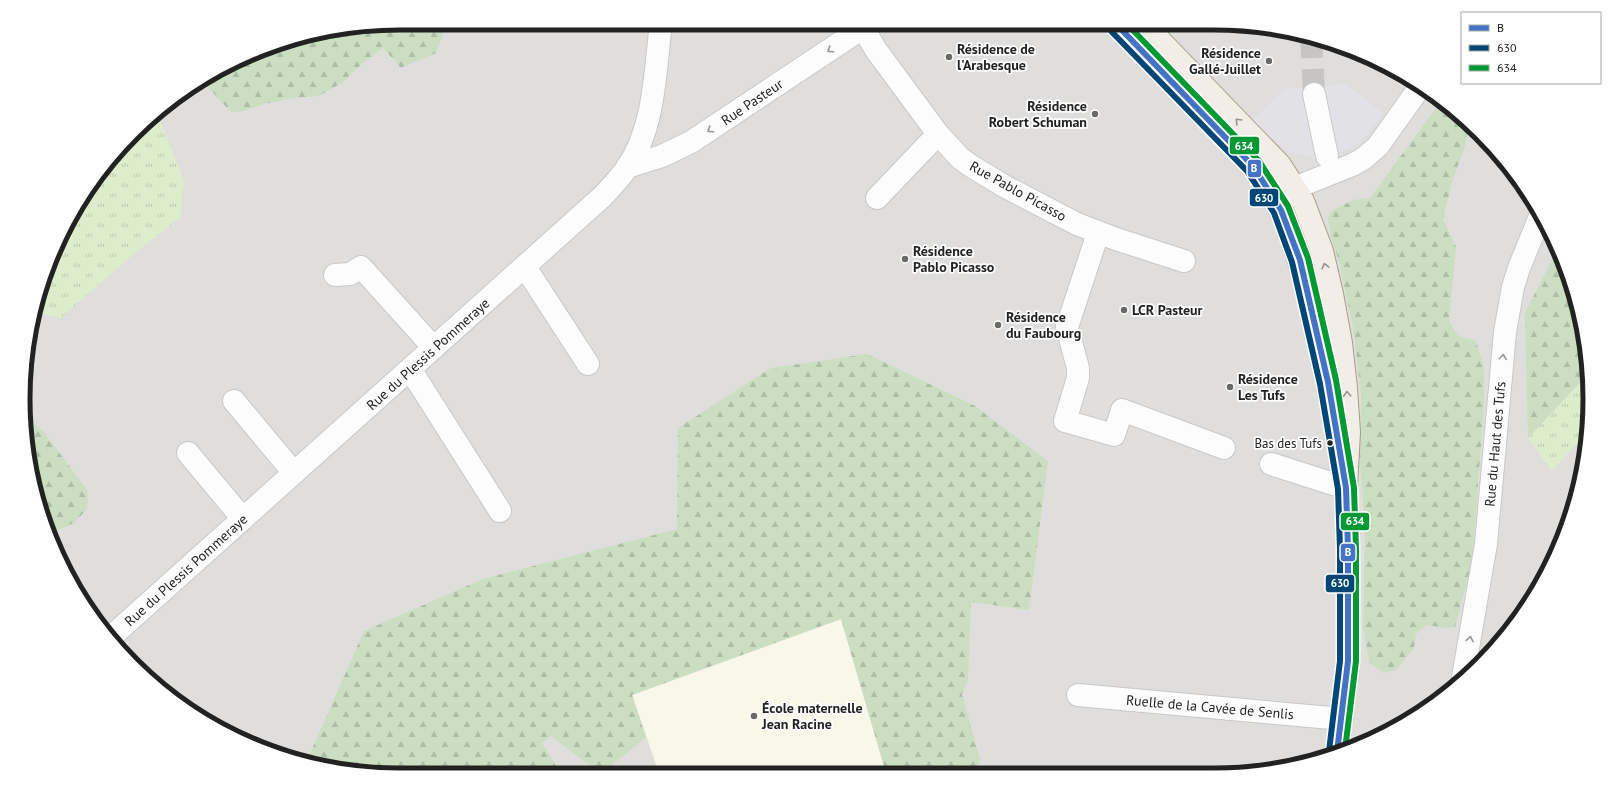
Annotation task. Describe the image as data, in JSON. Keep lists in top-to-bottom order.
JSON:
{
  "streets": {
    "street": [
      "Rue Pasteur",
      "Rue Pablo Picasso",
      "Rue du Plessis Pommeraye",
      "Rue du Haut des Tufs",
      "Ruelle de la Cavée de Senlis"
    ]
  },
  "crossings": [
    ["Rue Pasteur", "Rue du Plessis Pommeraye"]
  ],
  "one_way": ["Rue Pasteur", "Rue du Haut des Tufs"],
  "places": [
    "Résidence de l'Arabesque",
    "Résidence Gallé-Juillet",
    "Résidence Robert Schuman",
    "Résidence Pablo Picasso",
    "LCR Pasteur",
    "Résidence du Faubourg",
    "Résidence Les Tufs",
    "Bas des Tufs",
    "École maternelle Jean Racine"
  ],
  "lines": ["transit line B", "transit line 630", "transit line 634"],
  "legend": ["B", "630", "634"]
}
